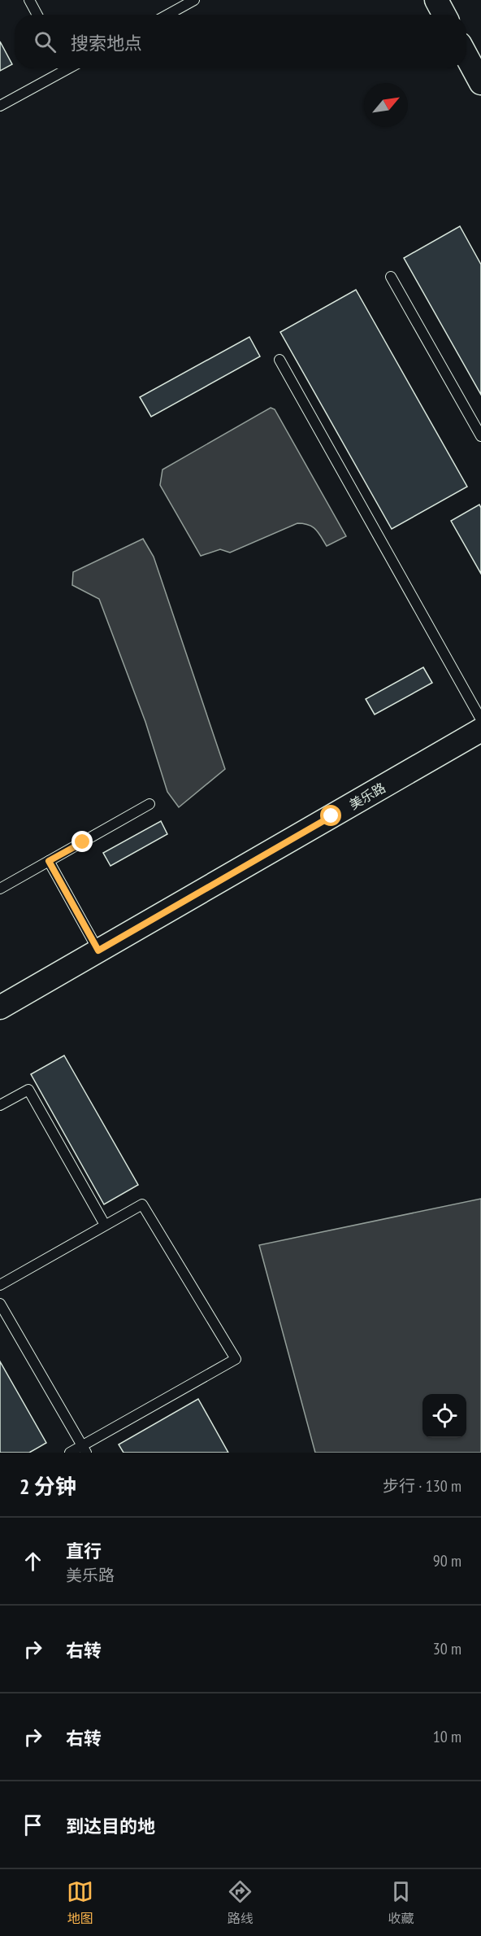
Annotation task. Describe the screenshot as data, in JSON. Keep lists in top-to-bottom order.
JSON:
{
  "streets": {
    "street": ["美乐路"]
  },
  "north": "top right",
  "page": {
    "search": "搜索地点",
    "heading": ["2 分钟", "步行 · 130 m"],
    "list": [
      ["直行", "美乐路", "90 m"],
      ["右转", "30 m"],
      ["右转", "10 m"],
      "到达目的地"
    ],
    "nav": ["地图", "路线", "收藏"]
  }
}
